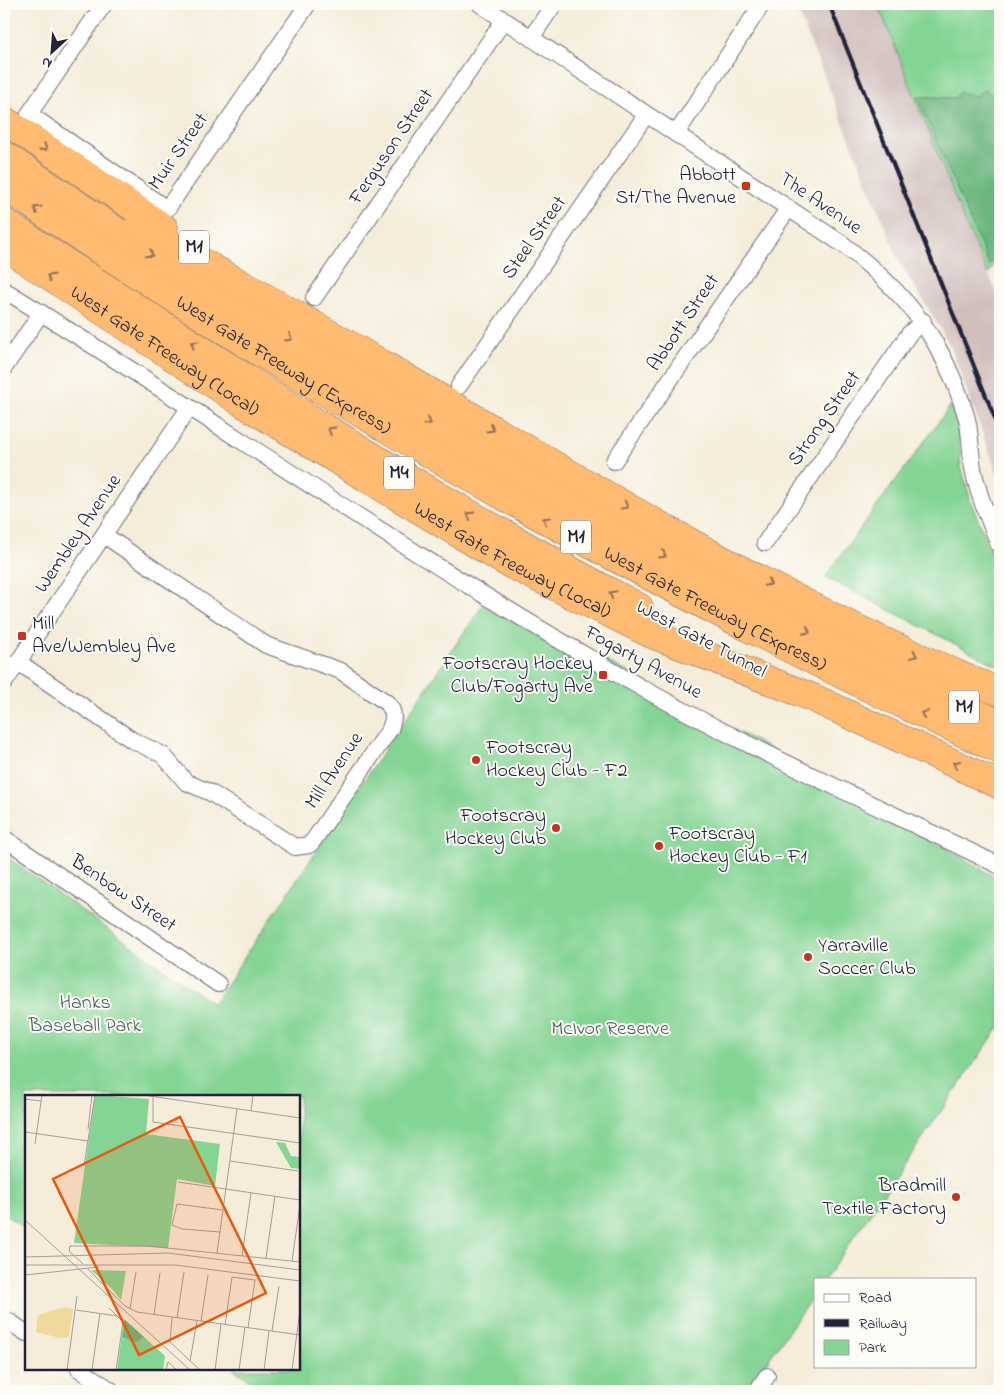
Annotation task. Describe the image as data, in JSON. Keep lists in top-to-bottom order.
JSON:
{
  "streets": {
    "highway": [
      "M1",
      "West Gate Freeway (Local)",
      "West Gate Freeway (Express)",
      "M4",
      "West Gate Tunnel"
    ],
    "street": [
      "Ferguson Street",
      "Muir Street",
      "The Avenue",
      "Steel Street",
      "Abbott Street",
      "Strong Street",
      "Wembley Avenue",
      "Fogarty Avenue",
      "Mill Avenue",
      "Benbow Street"
    ]
  },
  "crossings": [
    ["Ferguson Street", "The Avenue"],
    ["The Avenue", "Steel Street"],
    ["The Avenue", "Abbott Street"],
    ["The Avenue", "Strong Street"],
    ["M1", "West Gate Freeway (Express)"],
    ["West Gate Freeway (Local)", "West Gate Tunnel"],
    ["Wembley Avenue", "Fogarty Avenue"],
    ["Wembley Avenue", "Mill Avenue"]
  ],
  "parks": ["Hanks Baseball Park", "McIvor Reserve"],
  "places": {
    "transit": ["Abbott St/The Avenue", "Mill Ave/Wembley Ave", "Footscray Hockey Club/Fogarty Ave"],
    "other": [
      "Footscray Hockey Club - F2",
      "Footscray Hockey Club",
      "Footscray Hockey Club - F1",
      "Yarraville Soccer Club",
      "Bradmill Textile Factory"
    ]
  },
  "legend": ["Road", "Railway", "Park"],
  "north": "bottom left"
}
